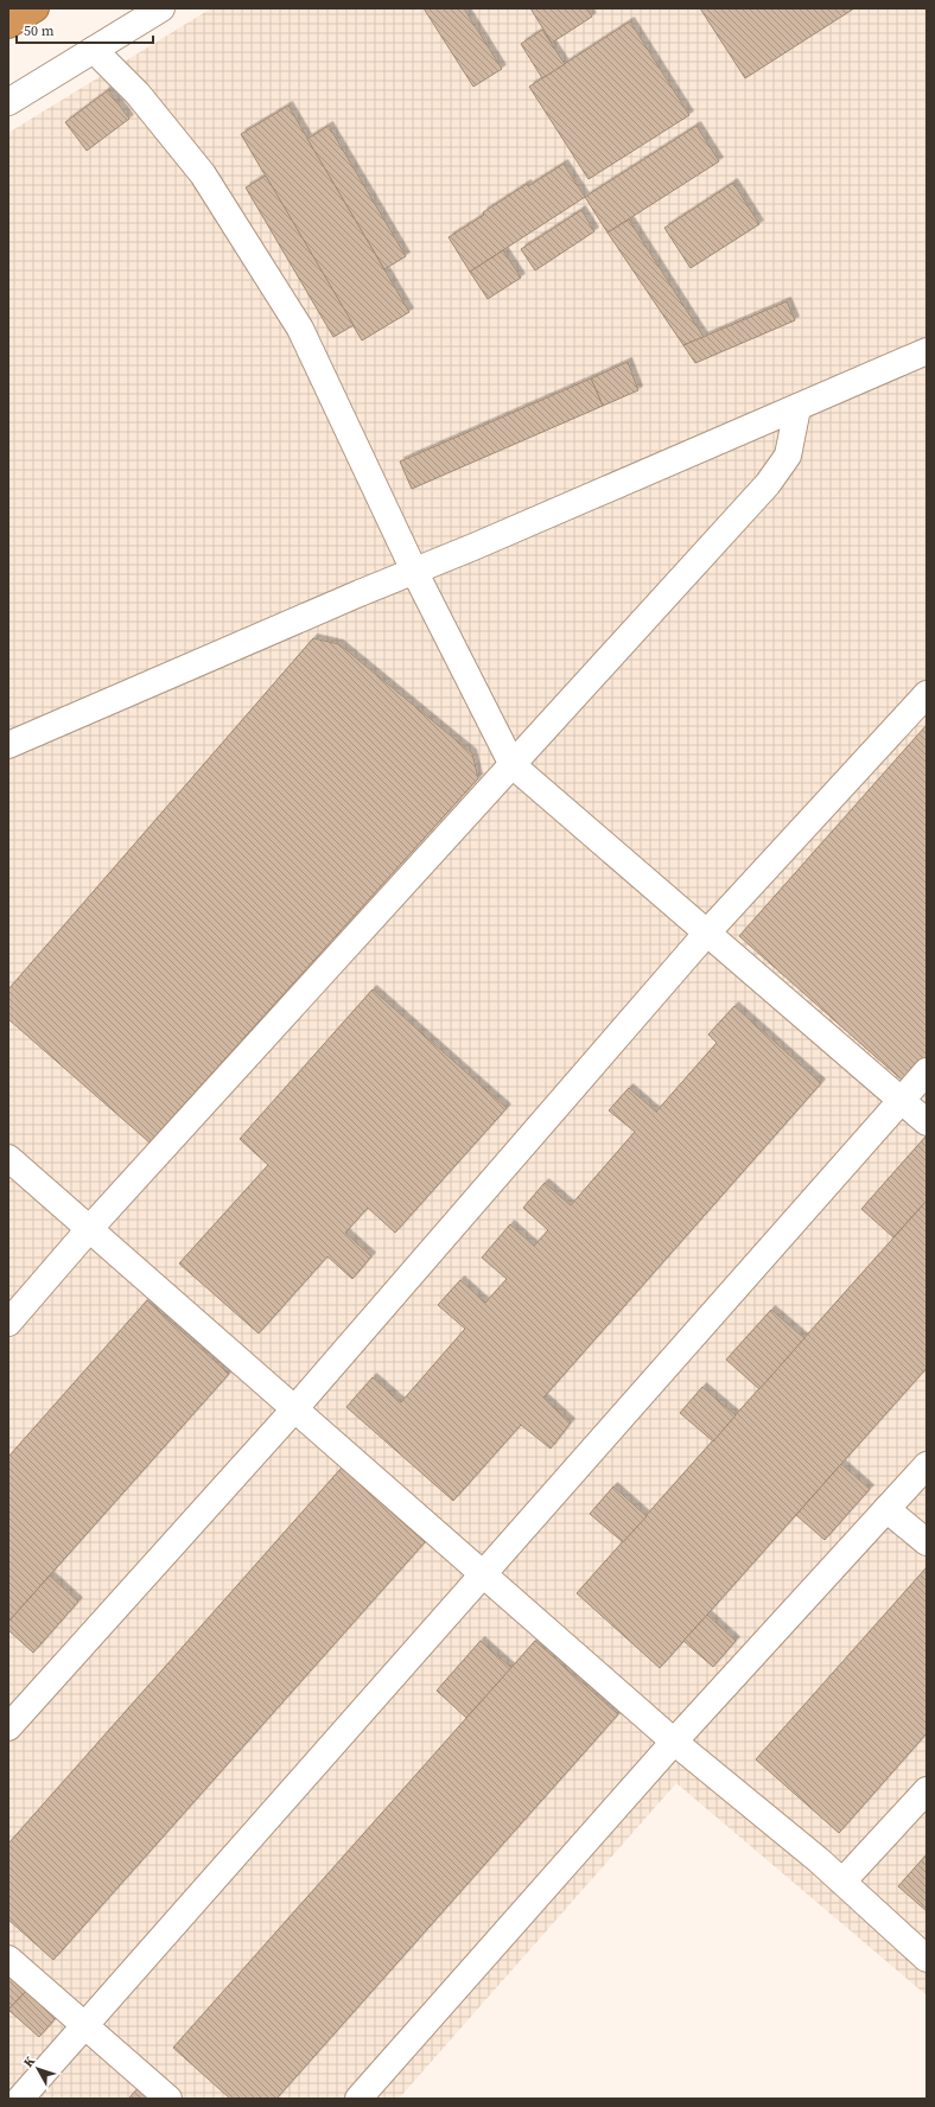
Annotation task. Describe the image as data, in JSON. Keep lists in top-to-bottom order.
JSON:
{
  "scale_bar": "50 m",
  "north": "top left"
}
